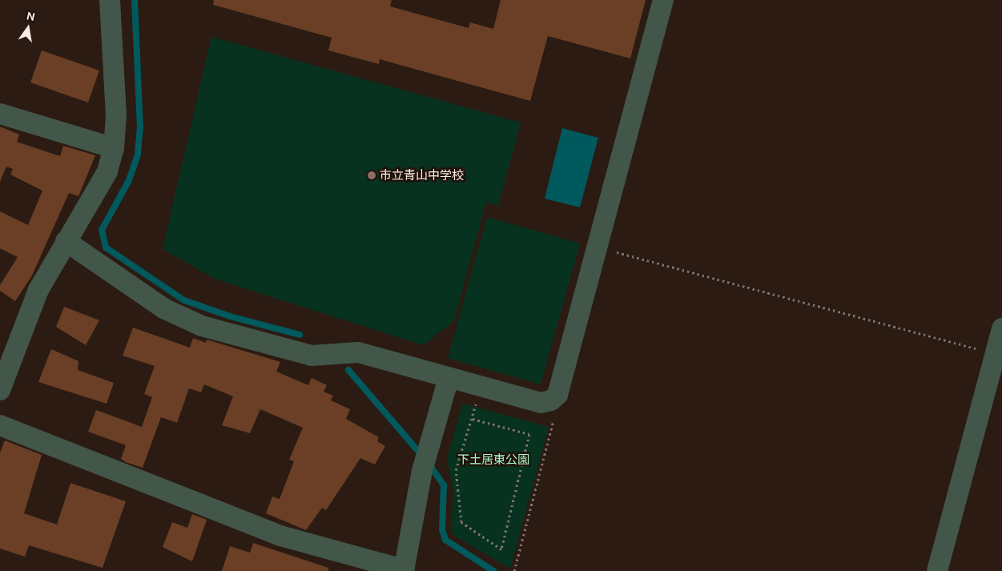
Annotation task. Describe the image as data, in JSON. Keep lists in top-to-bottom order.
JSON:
{
  "parks": ["下土居東公園"],
  "places": ["市立青山中学校"],
  "north": "top"
}
